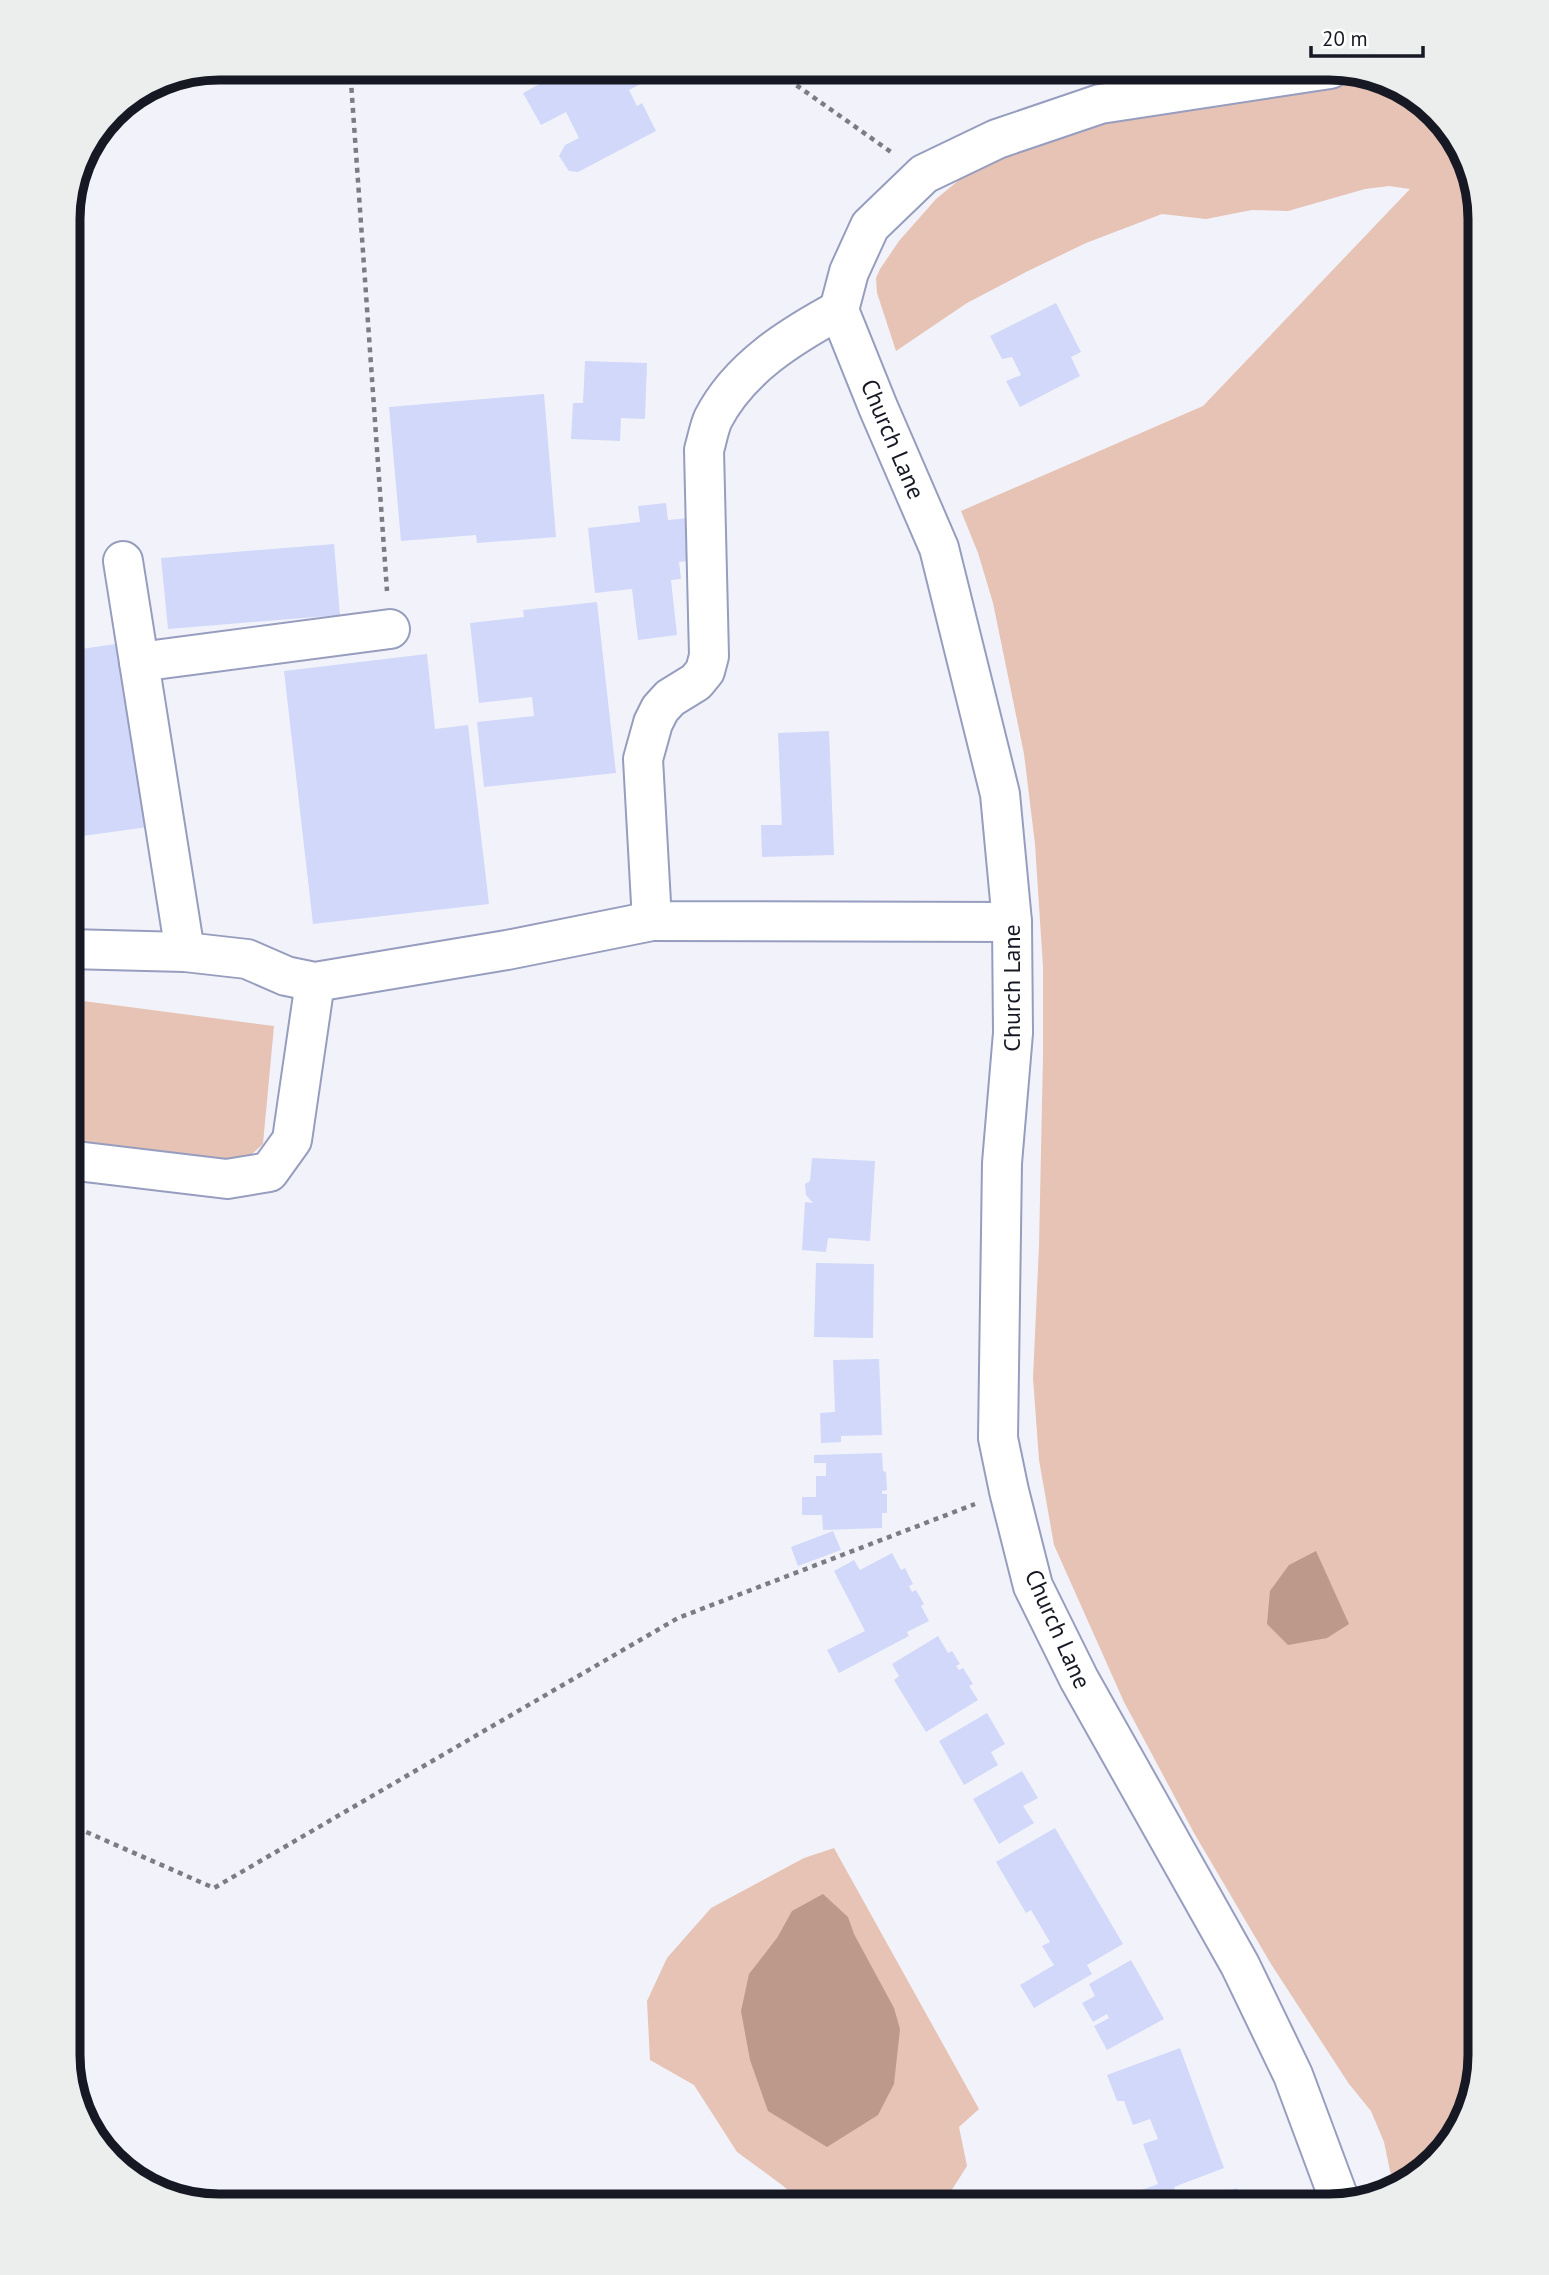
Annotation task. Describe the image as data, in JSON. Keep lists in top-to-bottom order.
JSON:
{
  "streets": {
    "street": ["Church Lane"]
  },
  "scale_bar": "20 m"
}
